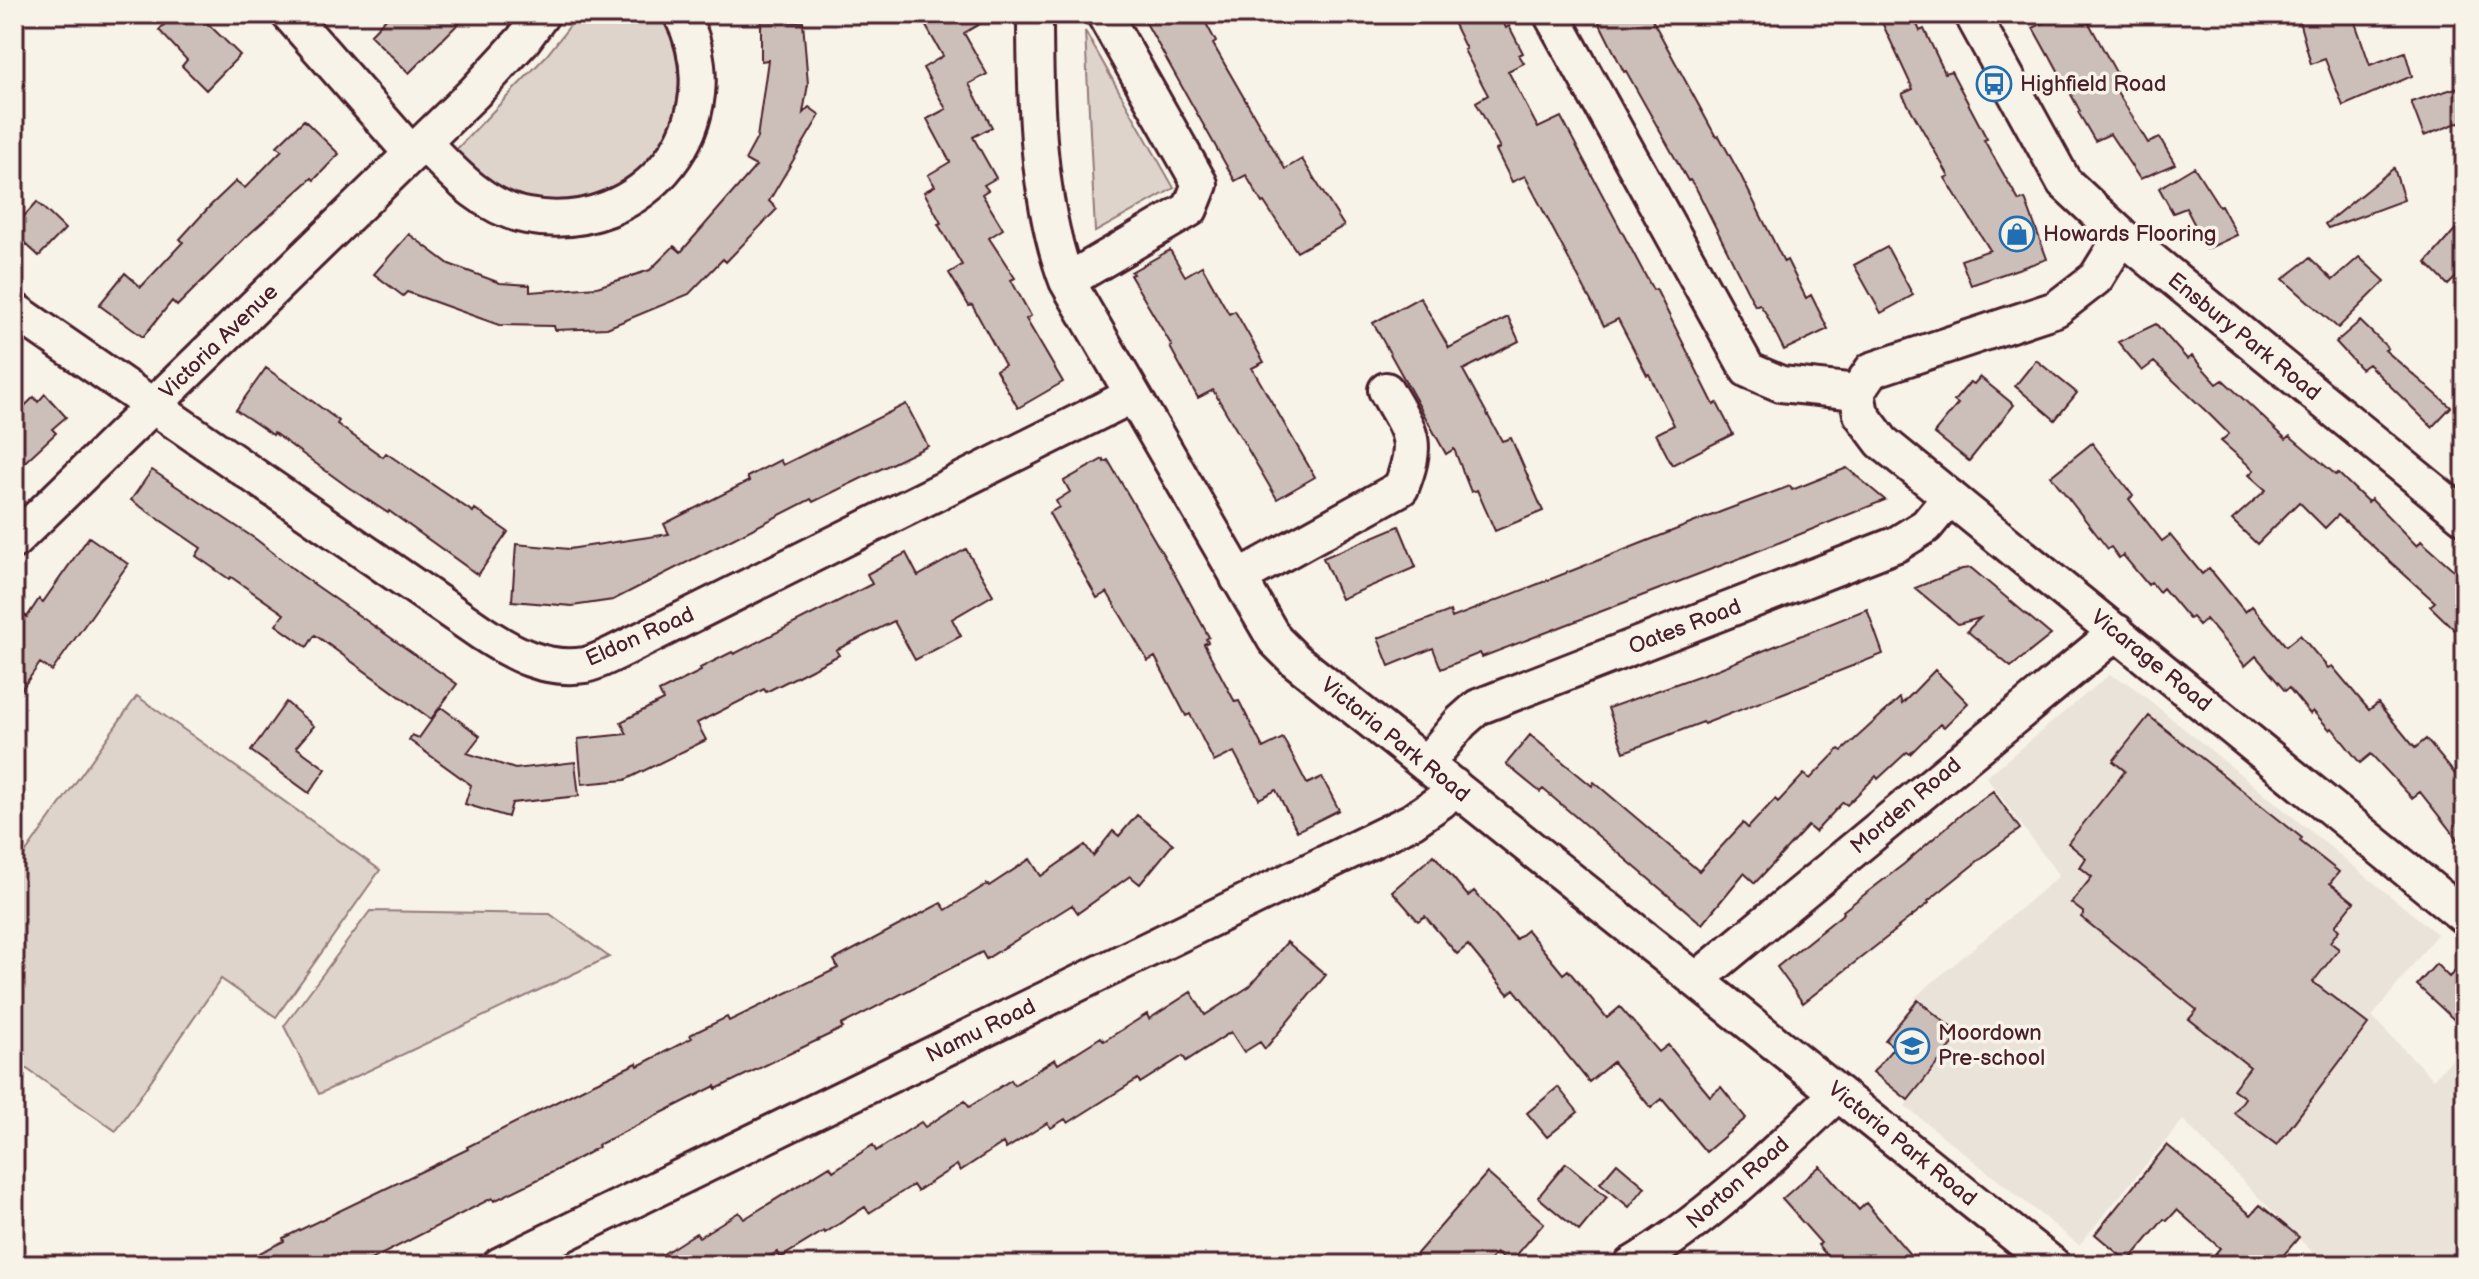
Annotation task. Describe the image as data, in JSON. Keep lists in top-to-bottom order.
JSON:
{
  "streets": {
    "street": [
      "Ensbury Park Road",
      "Victoria Avenue",
      "Oates Road",
      "Eldon Road",
      "Vicarage Road",
      "Victoria Park Road",
      "Morden Road",
      "Namu Road",
      "Norton Road"
    ]
  },
  "crossings": [
    ["Victoria Avenue", "Eldon Road"],
    ["Oates Road", "Vicarage Road"],
    ["Oates Road", "Victoria Park Road"],
    ["Eldon Road", "Victoria Park Road"],
    ["Vicarage Road", "Morden Road"],
    ["Victoria Park Road", "Morden Road"],
    ["Victoria Park Road", "Namu Road"],
    ["Victoria Park Road", "Norton Road"]
  ],
  "places": {
    "bus stop": ["Highfield Road"],
    "shop": ["Howards Flooring"],
    "school or university": ["Moordown Pre-school"]
  }
}
